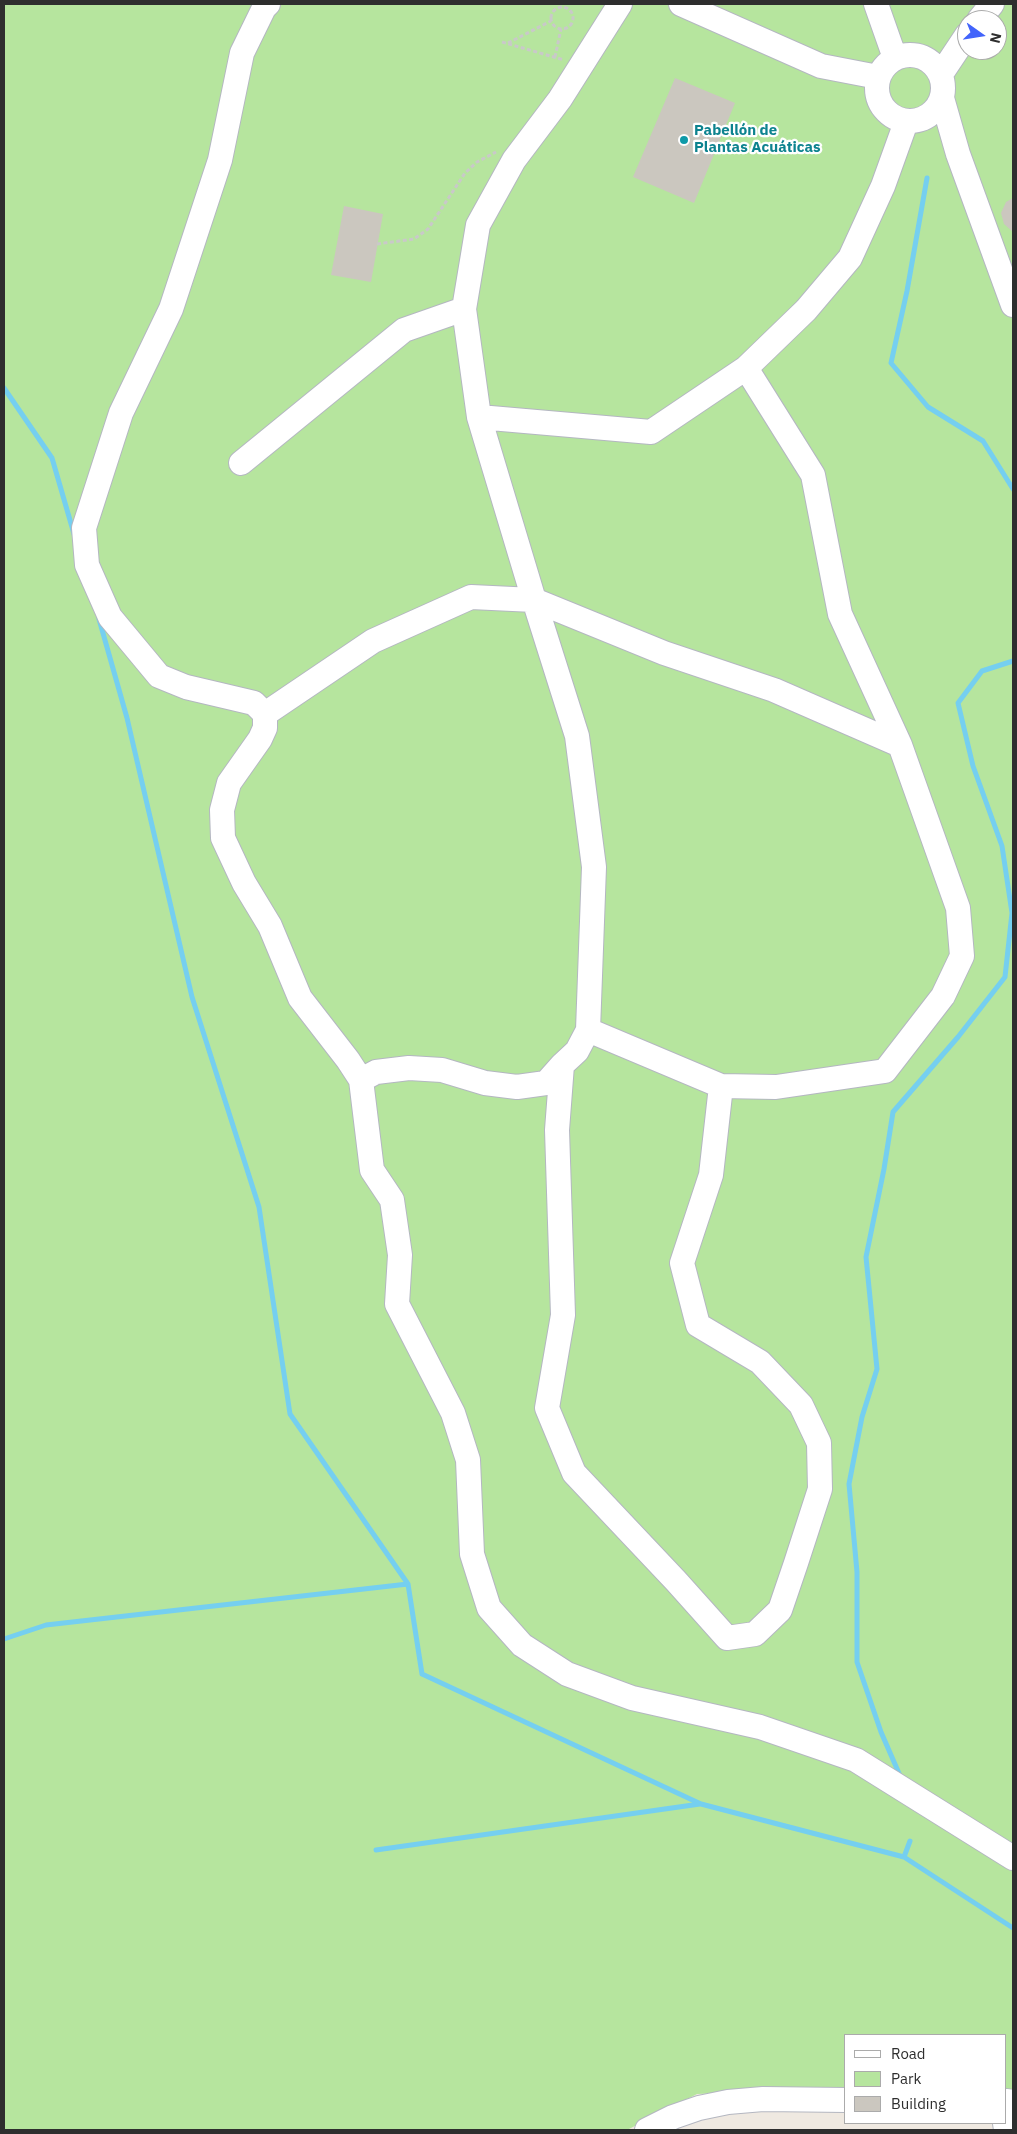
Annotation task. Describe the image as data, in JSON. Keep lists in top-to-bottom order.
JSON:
{
  "places": ["Pabellón de Plantas Acuáticas"],
  "legend": ["Road", "Park", "Building"],
  "north": "right"
}
